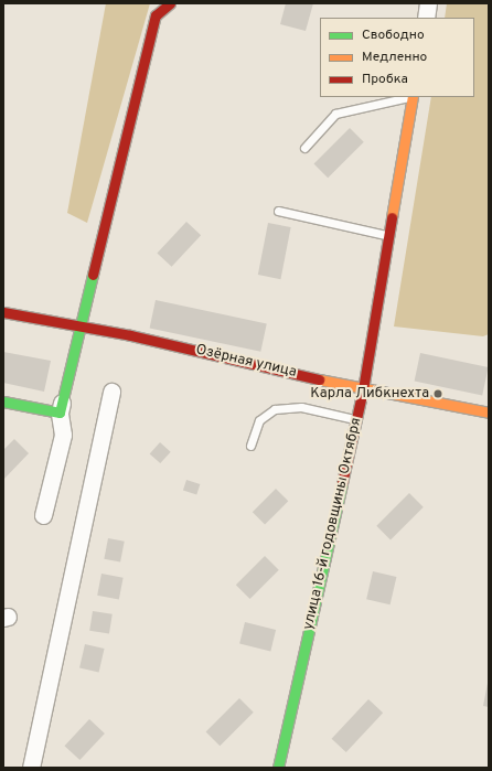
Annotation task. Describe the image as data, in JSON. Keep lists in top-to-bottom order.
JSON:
{
  "streets": {
    "street": ["Озёрная улица", "улица 16-й годовщины Октября"]
  },
  "crossings": [
    ["Озёрная улица", "улица 16-й годовщины Октября"]
  ],
  "places": ["Карла Либкнехта"],
  "legend": ["Свободно", "Медленно", "Пробка"]
}
